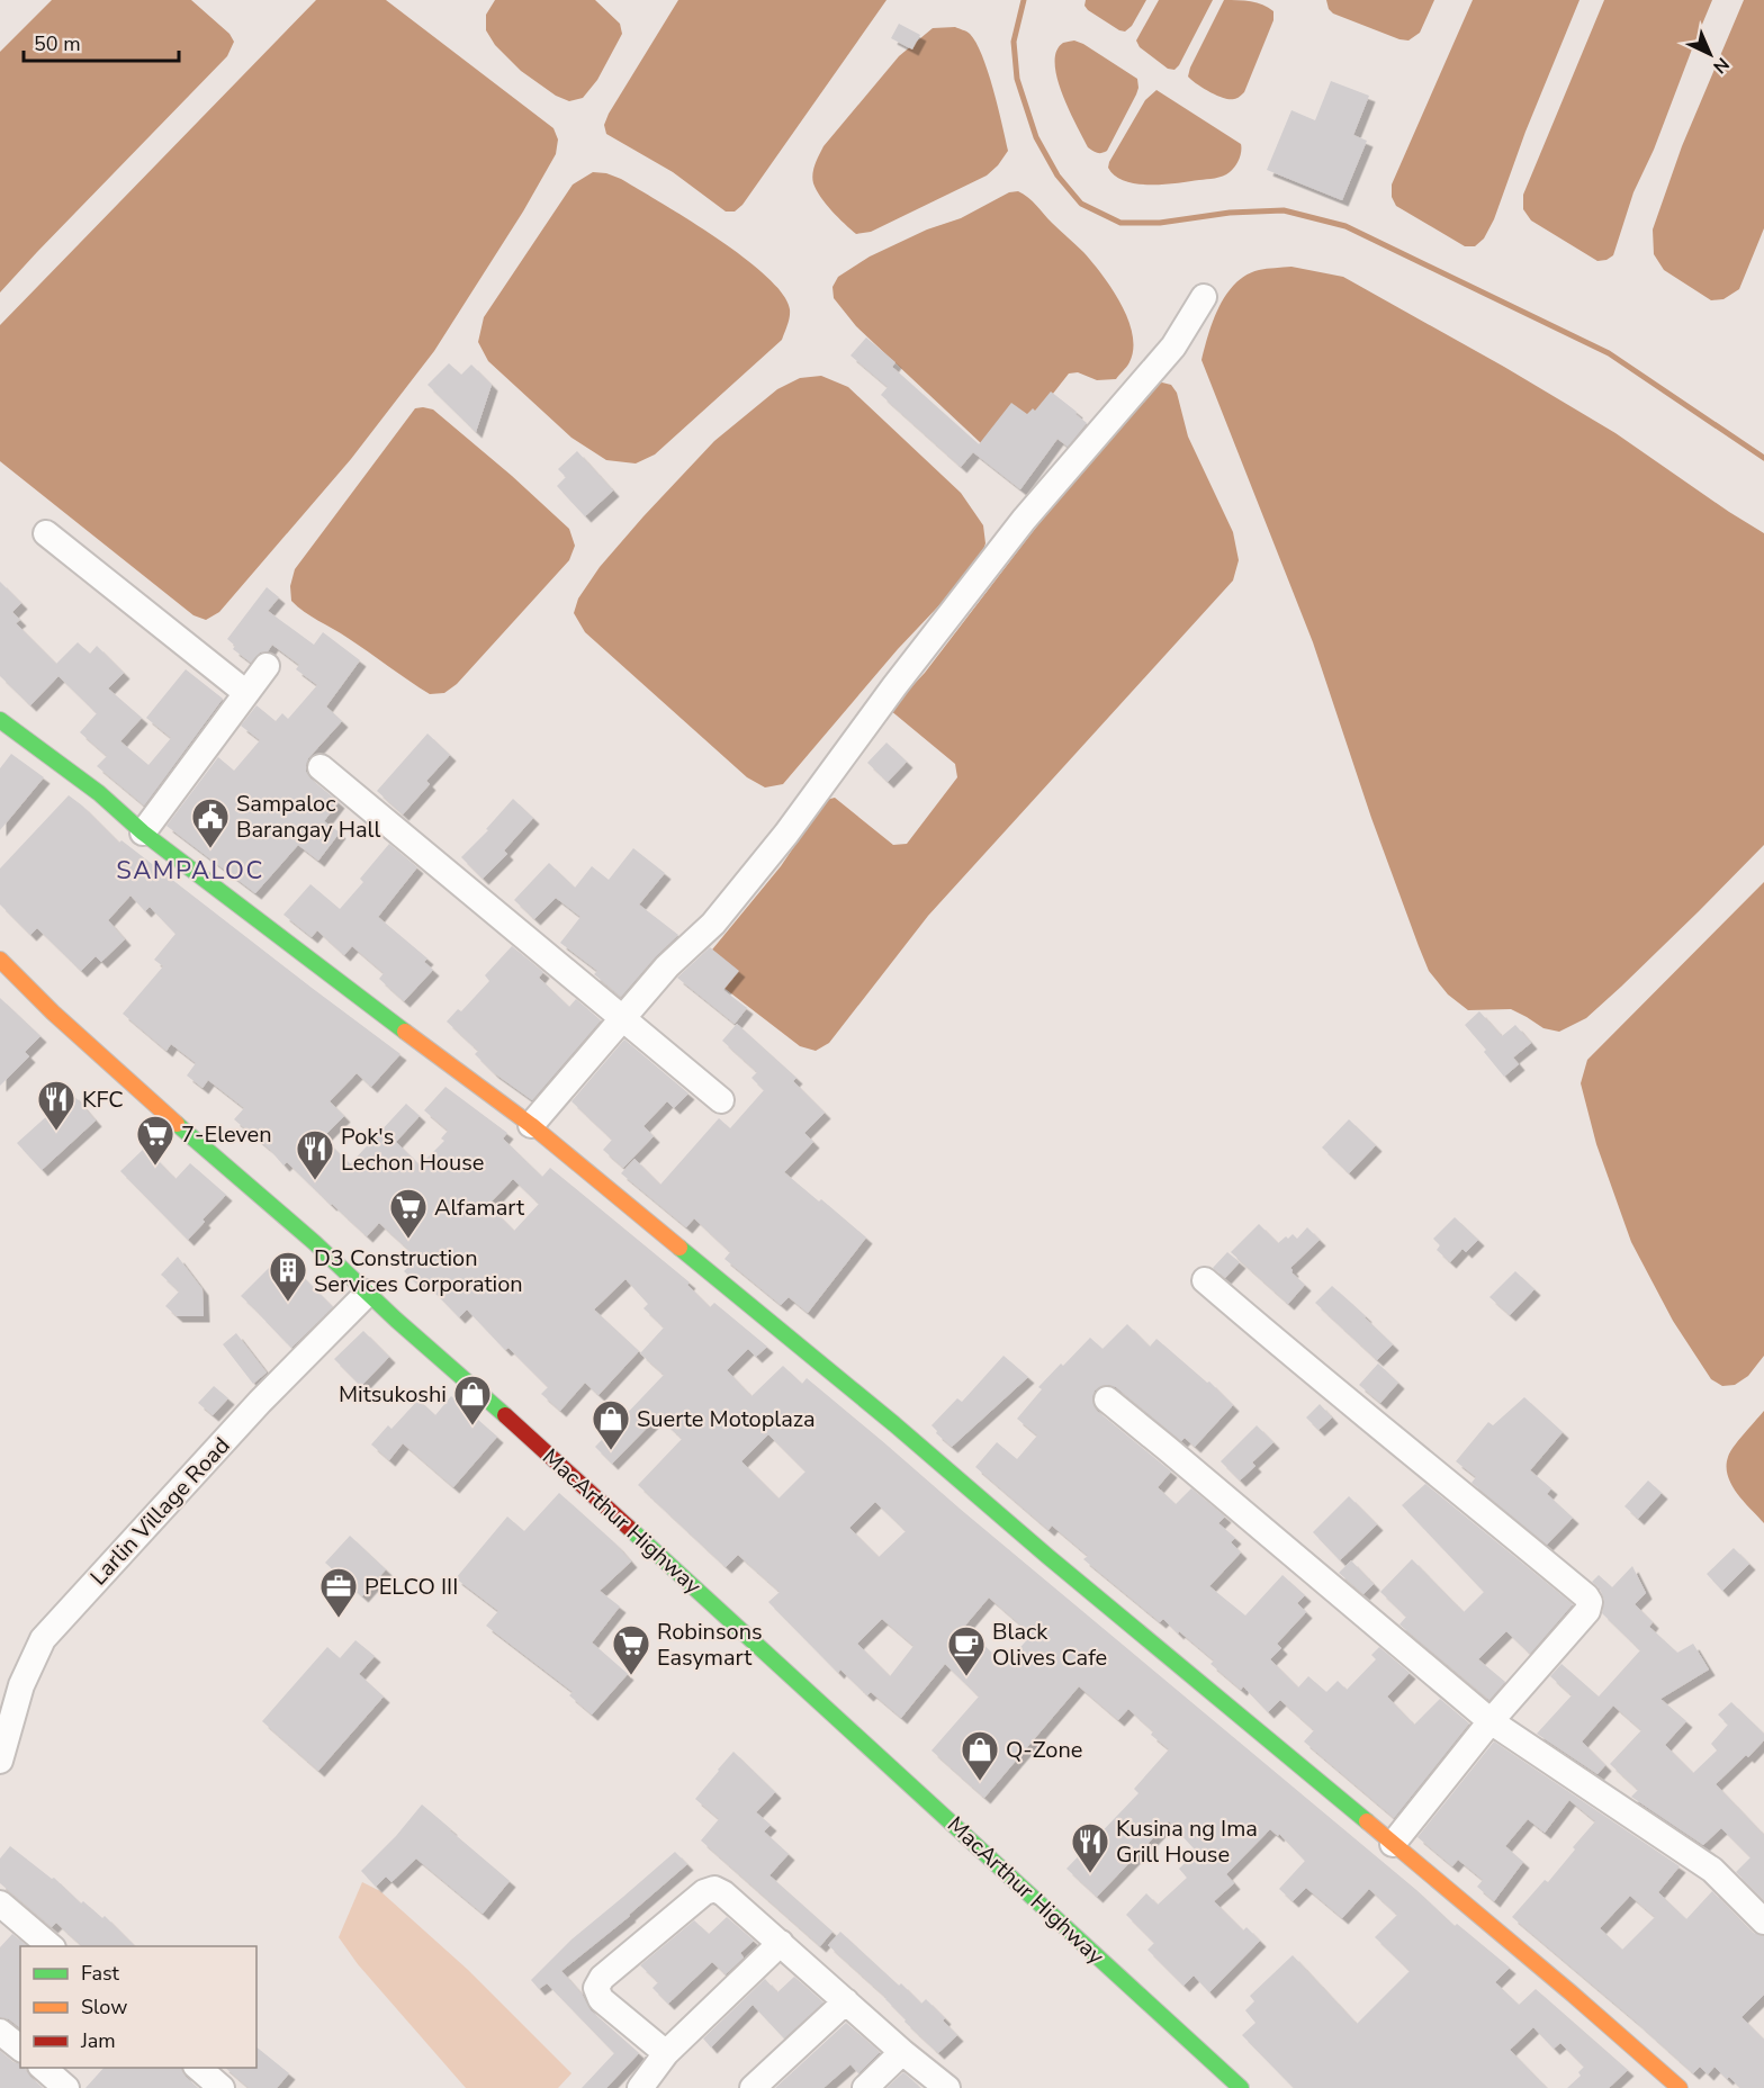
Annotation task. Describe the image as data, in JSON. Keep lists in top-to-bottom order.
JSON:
{
  "streets": {
    "main road": ["MacArthur Highway"],
    "street": ["Larlin Village Road"]
  },
  "crossings": [
    ["Larlin Village Road", "MacArthur Highway"]
  ],
  "districts": ["SAMPALOC"],
  "places": {
    "public building": ["Sampaloc Barangay Hall"],
    "restaurant": ["KFC", "Pok's Lechon House", "Kusina ng Ima Grill House"],
    "supermarket": ["7-Eleven", "Alfamart", "Robinsons Easymart"],
    "building": ["D3 Construction Services Corporation"],
    "shop": ["Mitsukoshi", "Suerte Motoplaza", "Q-Zone"],
    "office": ["PELCO III"],
    "cafe": ["Black Olives Cafe"]
  },
  "legend": ["Fast", "Slow", "Jam"],
  "scale_bar": "50 m",
  "north": "bottom right"
}
